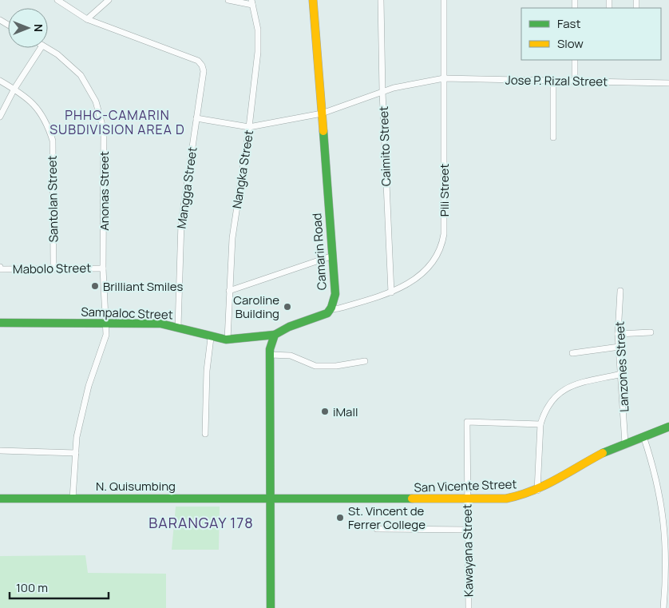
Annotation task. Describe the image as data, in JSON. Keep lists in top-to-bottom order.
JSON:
{
  "streets": {
    "street": [
      "Jose P. Rizal Street",
      "Caimito Street",
      "Nangka Street",
      "Mangga Street",
      "Pili Street",
      "Anonas Street",
      "Santolan Street",
      "Camarin Road",
      "Mabolo Street",
      "Sampaloc Street",
      "Lanzones Street",
      "N. Quisumbing",
      "San Vicente Street",
      "Kawayana Street"
    ]
  },
  "crossings": [
    ["Jose P. Rizal Street", "Caimito Street"],
    ["Jose P. Rizal Street", "Nangka Street"],
    ["Jose P. Rizal Street", "Pili Street"],
    ["Jose P. Rizal Street", "Camarin Road"],
    ["Caimito Street", "Pili Street"],
    ["Nangka Street", "Sampaloc Street"],
    ["Mangga Street", "Sampaloc Street"],
    ["Pili Street", "Camarin Road"],
    ["Anonas Street", "Mabolo Street"],
    ["Anonas Street", "Sampaloc Street"],
    ["Anonas Street", "N. Quisumbing"],
    ["Santolan Street", "Mabolo Street"],
    ["Lanzones Street", "San Vicente Street"],
    ["N. Quisumbing", "San Vicente Street"],
    ["San Vicente Street", "Kawayana Street"]
  ],
  "districts": ["PHHC-CAMARIN SUBDIVISION AREA D", "BARANGAY 178"],
  "places": [
    "Brilliant Smiles",
    "Caroline Building",
    "iMall",
    "St. Vincent de Ferrer College"
  ],
  "legend": ["Fast", "Slow"],
  "scale_bar": "100 m",
  "north": "right"
}
